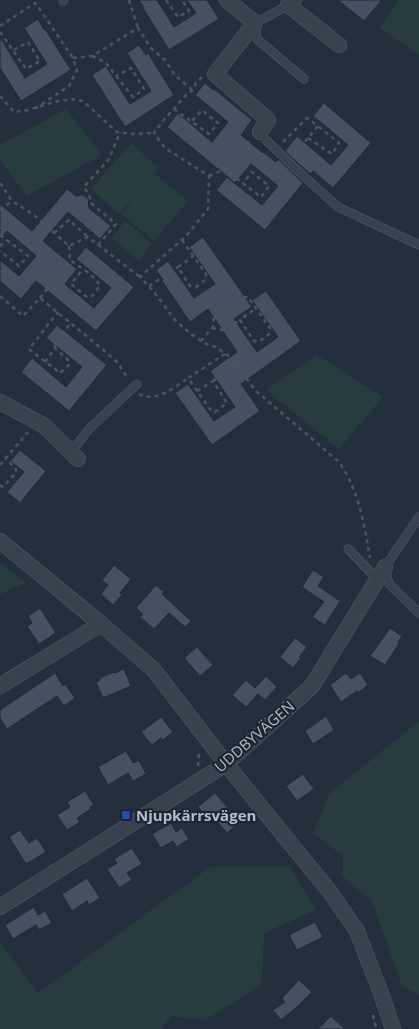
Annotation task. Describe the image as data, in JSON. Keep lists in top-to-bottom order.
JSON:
{
  "streets": {
    "street": ["UDDBYVÄGEN"]
  },
  "places": {
    "transit": ["Njupkärrsvägen"]
  }
}
